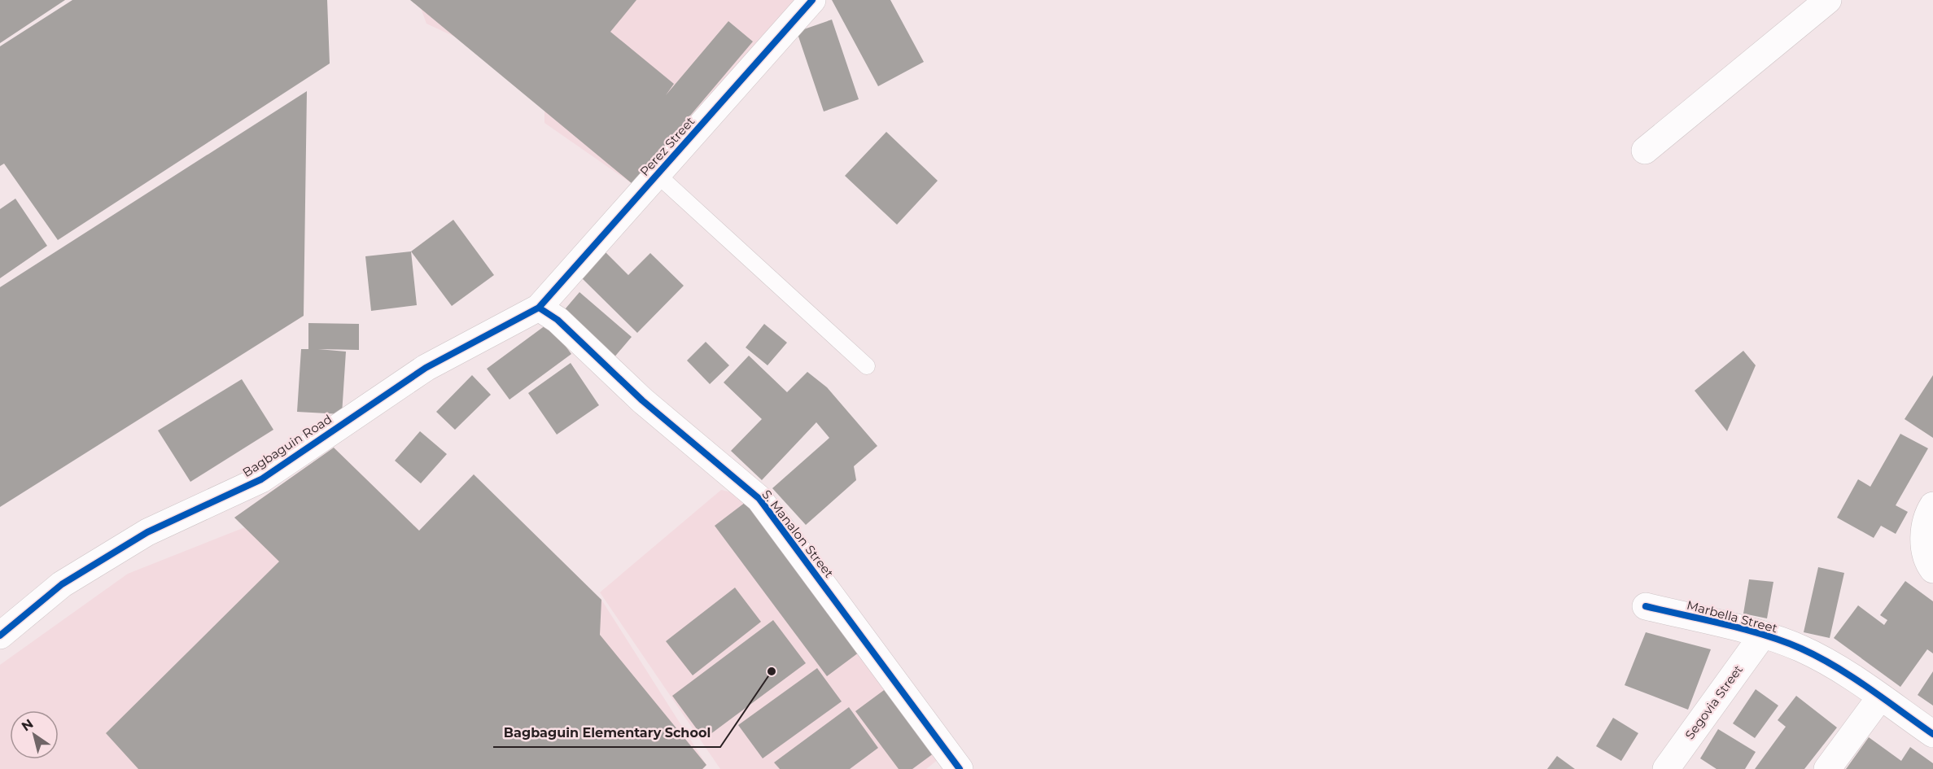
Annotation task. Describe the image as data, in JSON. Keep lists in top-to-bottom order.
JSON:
{
  "streets": {
    "street": [
      "Perez Street",
      "Bagbaguin Road",
      "S. Manalon Street",
      "Marbella Street",
      "Segovia Street"
    ]
  },
  "crossings": [
    ["Perez Street", "Bagbaguin Road"],
    ["Perez Street", "S. Manalon Street"],
    ["Bagbaguin Road", "S. Manalon Street"],
    ["Marbella Street", "Segovia Street"]
  ],
  "places": ["Bagbaguin Elementary School"],
  "north": "top left"
}
